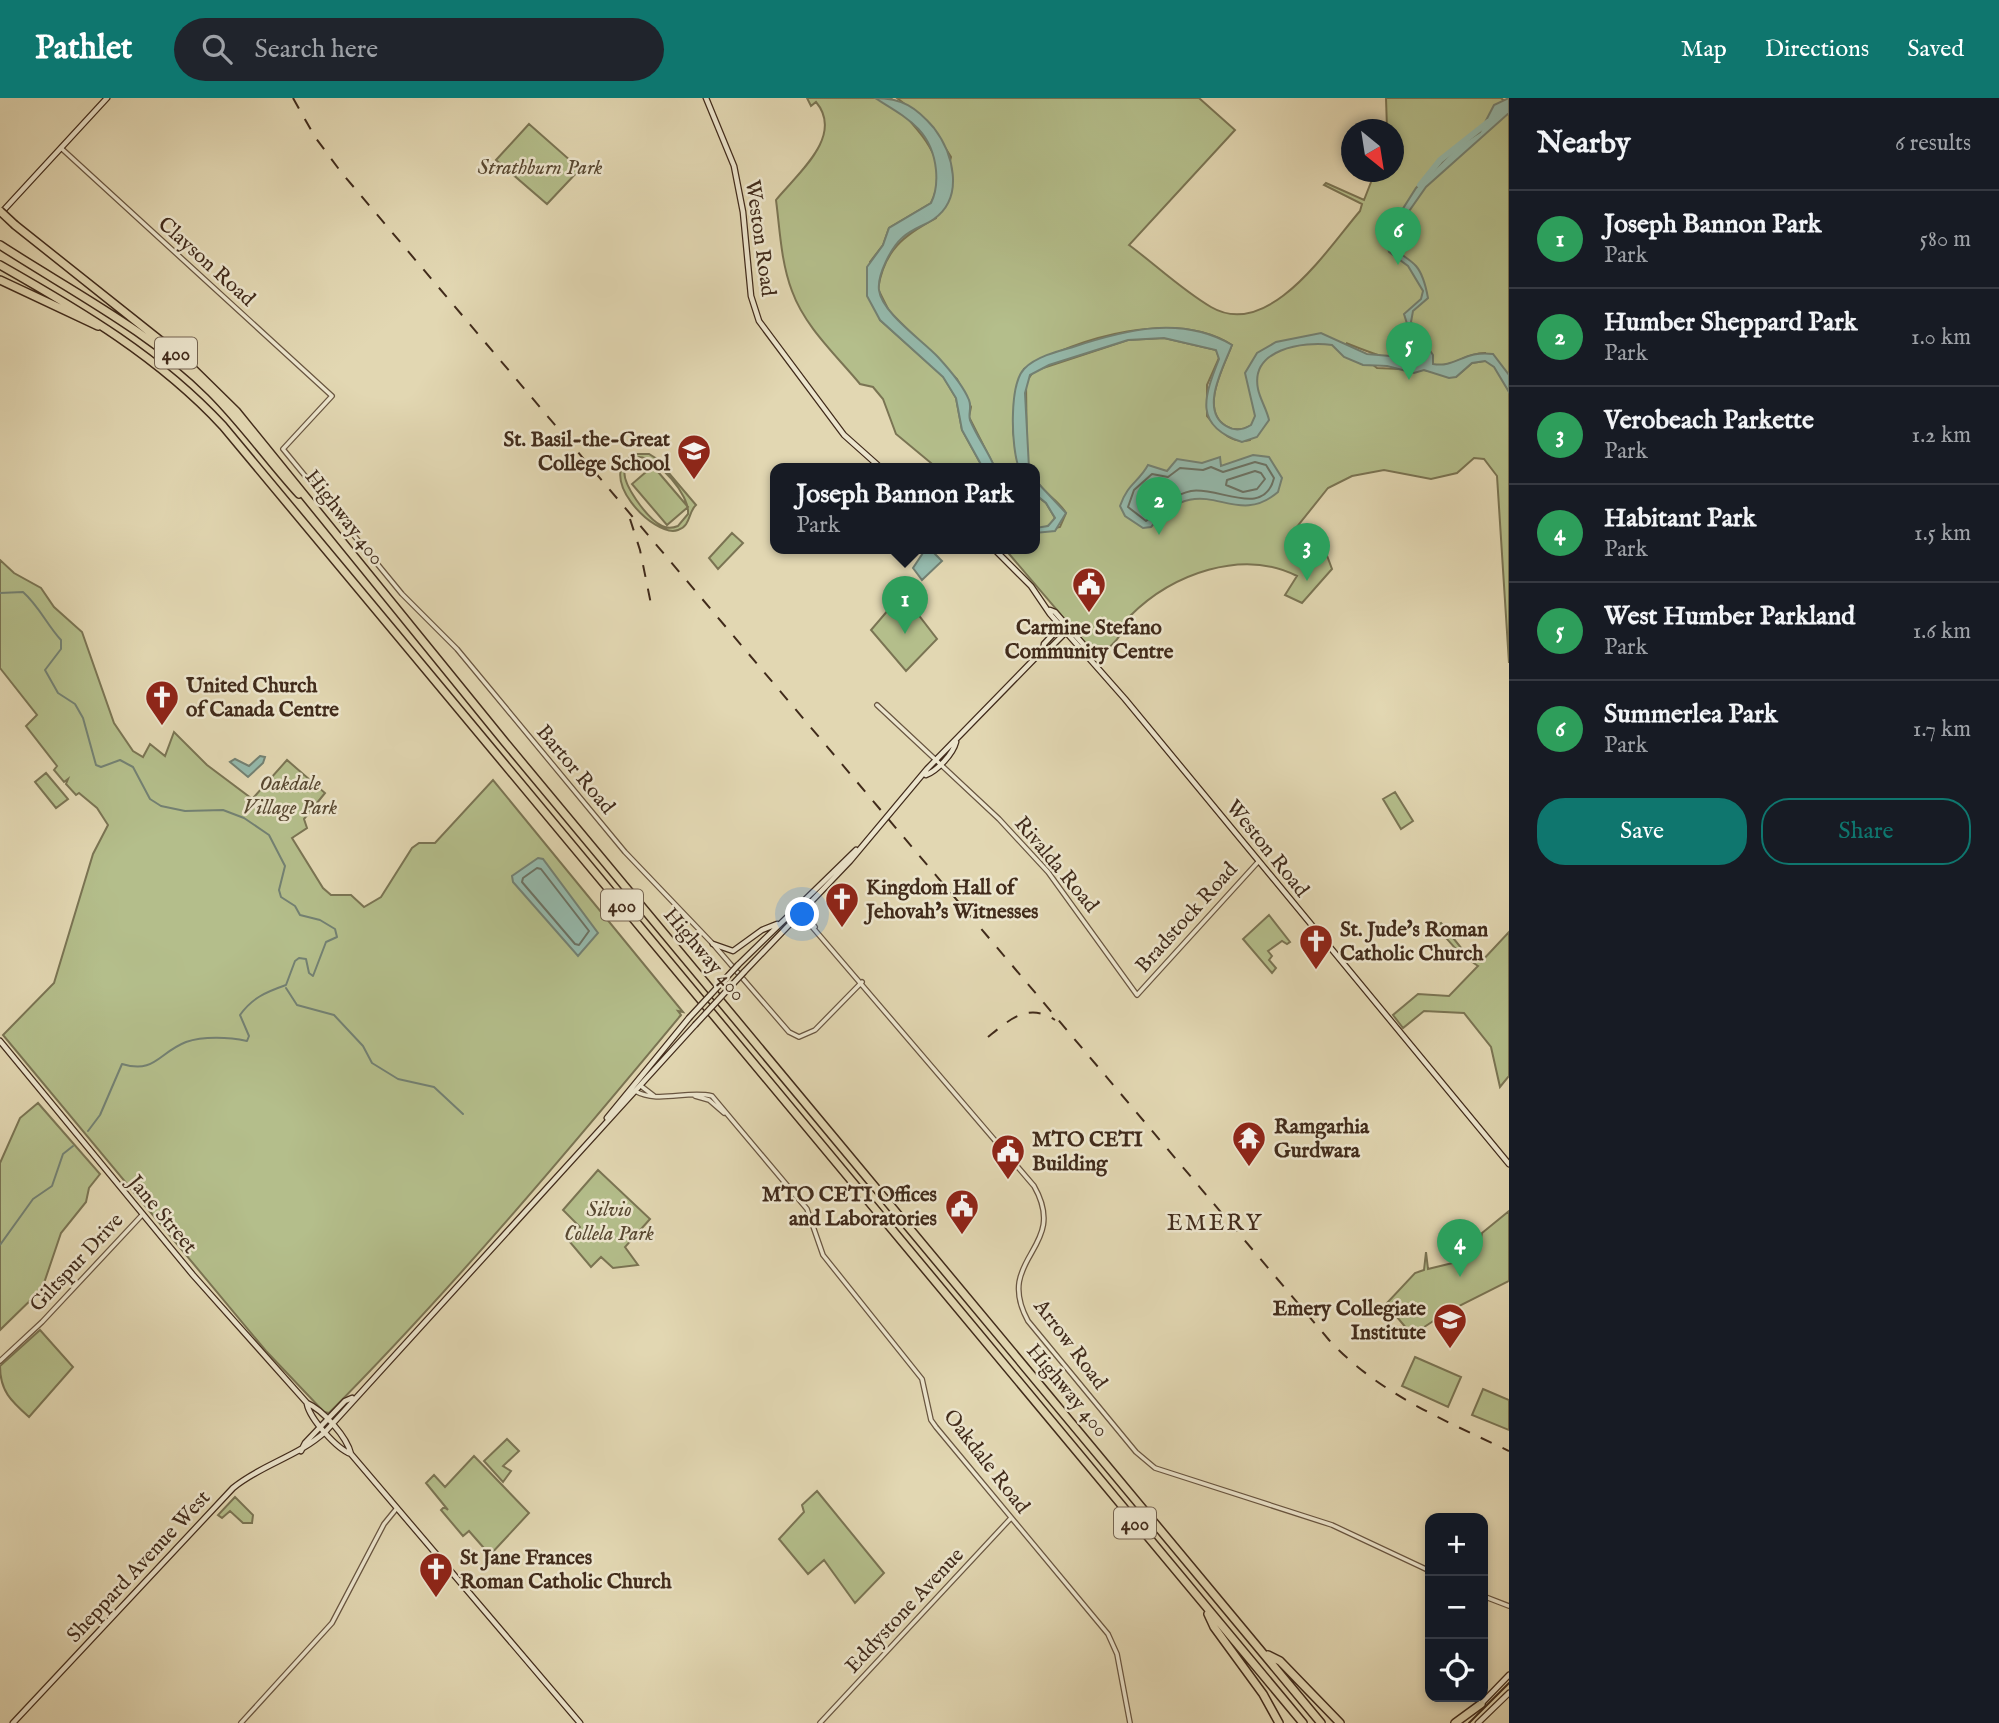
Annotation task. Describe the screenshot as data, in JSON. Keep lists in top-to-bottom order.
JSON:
{
  "streets": {
    "highway": ["400", "Highway 400"],
    "main road": ["Weston Road", "Jane Street", "Sheppard Avenue West"],
    "street": [
      "Clayson Road",
      "Bartor Road",
      "Rivalda Road",
      "Bradstock Road",
      "Giltspur Drive",
      "Arrow Road",
      "Oakdale Road",
      "Eddystone Avenue"
    ]
  },
  "crossings": [
    ["Weston Road", "Bradstock Road"],
    ["Weston Road", "Sheppard Avenue West"],
    ["Clayson Road", "Bartor Road"],
    ["Bartor Road", "Arrow Road"],
    ["Rivalda Road", "Bradstock Road"],
    ["Rivalda Road", "Sheppard Avenue West"],
    ["Jane Street", "Giltspur Drive"],
    ["Jane Street", "Sheppard Avenue West"],
    ["Arrow Road", "Sheppard Avenue West"],
    ["Oakdale Road", "Sheppard Avenue West"],
    ["Oakdale Road", "Eddystone Avenue"]
  ],
  "districts": ["EMERY"],
  "parks": ["Strathburn Park", "Oakdale Village Park", "Silvio Collela Park"],
  "places": {
    "school or university": ["St. Basil-the-Great College School", "Emery Collegiate Institute"],
    "public building": ["Carmine Stefano Community Centre", "MTO CETI Building", "MTO CETI Offices and Laboratories"],
    "church": [
      "United Church of Canada Centre",
      "Kingdom Hall of Jehovah's Witnesses",
      "St. Jude's Roman Catholic Church",
      "St Jane Frances Roman Catholic Church"
    ],
    "temple": ["Ramgarhia Gurdwara"]
  },
  "north": "bottom right",
  "page": {
    "header": "Pathlet",
    "search": "Search here",
    "nav": ["Map", "Directions", "Saved"],
    "heading": ["Nearby", "6 results"],
    "list": [
      {
        "mark": "1",
        "name": "Joseph Bannon Park",
        "note": "Park",
        "value": "580 m"
      },
      {
        "mark": "2",
        "name": "Humber Sheppard Park",
        "note": "Park",
        "value": "1.0 km"
      },
      {
        "mark": "3",
        "name": "Verobeach Parkette",
        "note": "Park",
        "value": "1.2 km"
      },
      {
        "mark": "4",
        "name": "Habitant Park",
        "note": "Park",
        "value": "1.5 km"
      },
      {
        "mark": "5",
        "name": "West Humber Parkland",
        "note": "Park",
        "value": "1.6 km"
      },
      {
        "mark": "6",
        "name": "Summerlea Park",
        "note": "Park",
        "value": "1.7 km"
      }
    ],
    "pins": [
      "6",
      "5",
      "2",
      "3",
      "1",
      "4"
    ],
    "popup": ["Joseph Bannon Park", "Park"],
    "buttons": ["Save", "Share"],
    "map_buttons": ["+", "−"]
  }
}
